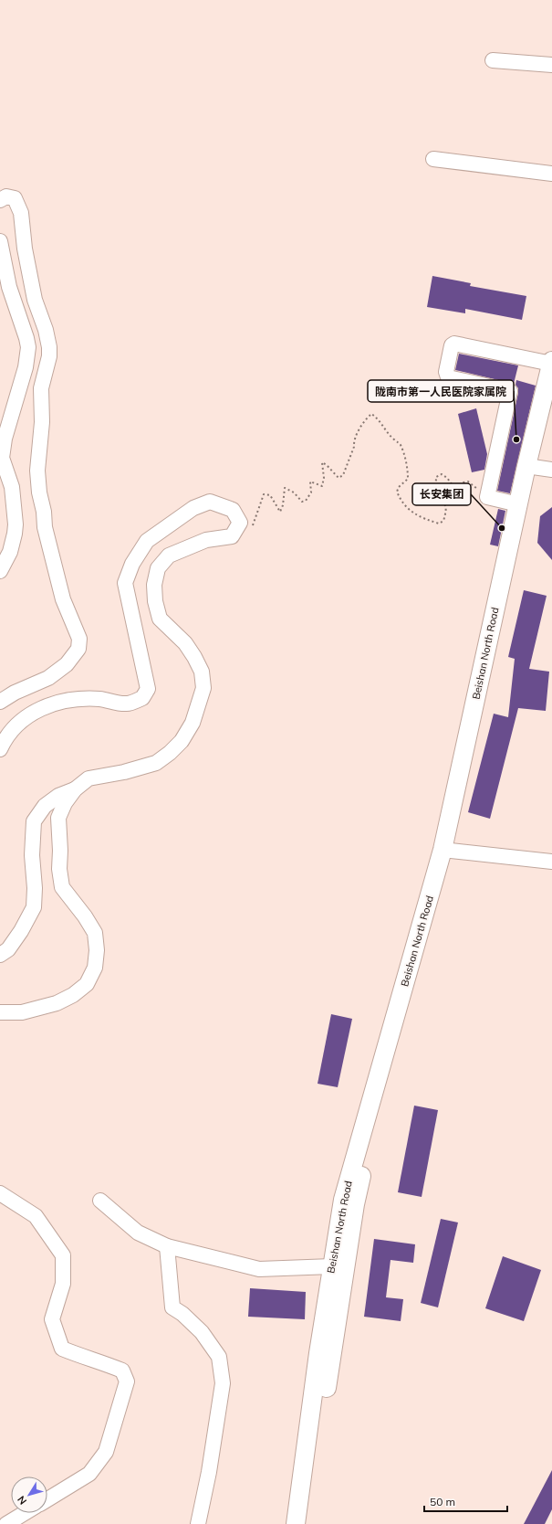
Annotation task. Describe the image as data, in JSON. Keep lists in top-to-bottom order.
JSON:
{
  "streets": {
    "main road": ["Beishan North Road"]
  },
  "places": ["陇南市第一人民医院家属院", "长安集团"],
  "scale_bar": "50 m",
  "north": "bottom left"
}
